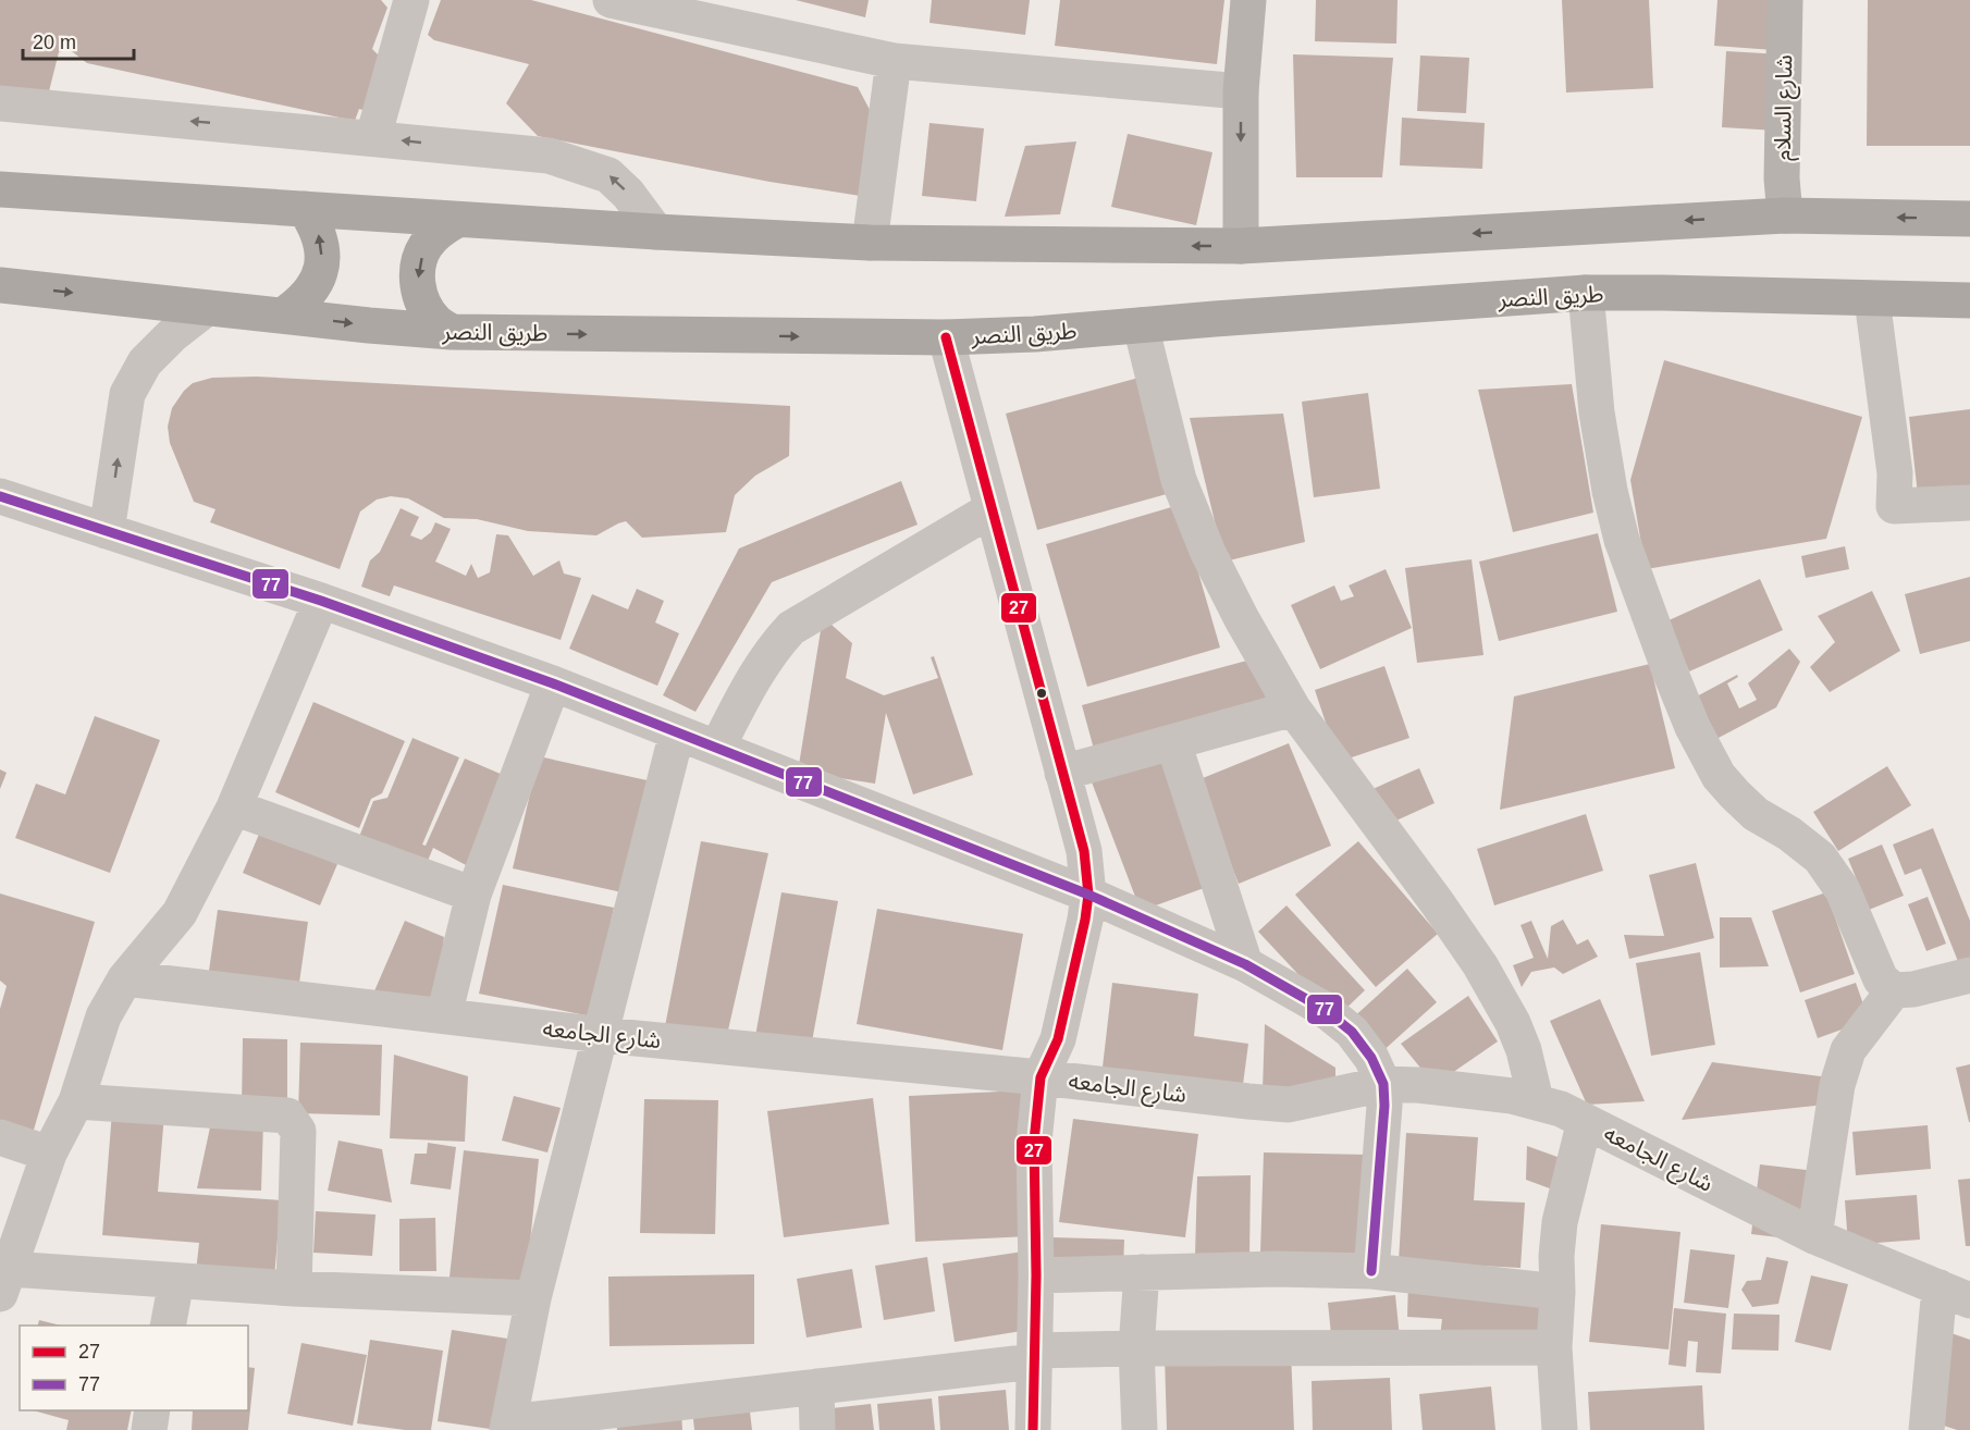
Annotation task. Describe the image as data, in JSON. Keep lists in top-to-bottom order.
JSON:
{
  "streets": {
    "main road": ["طريق النصر"],
    "street": ["شارع السلام", "شارع الجامعه"]
  },
  "lines": ["transit line 27", "transit line 77"],
  "legend": ["27", "77"],
  "scale_bar": "20 m"
}
